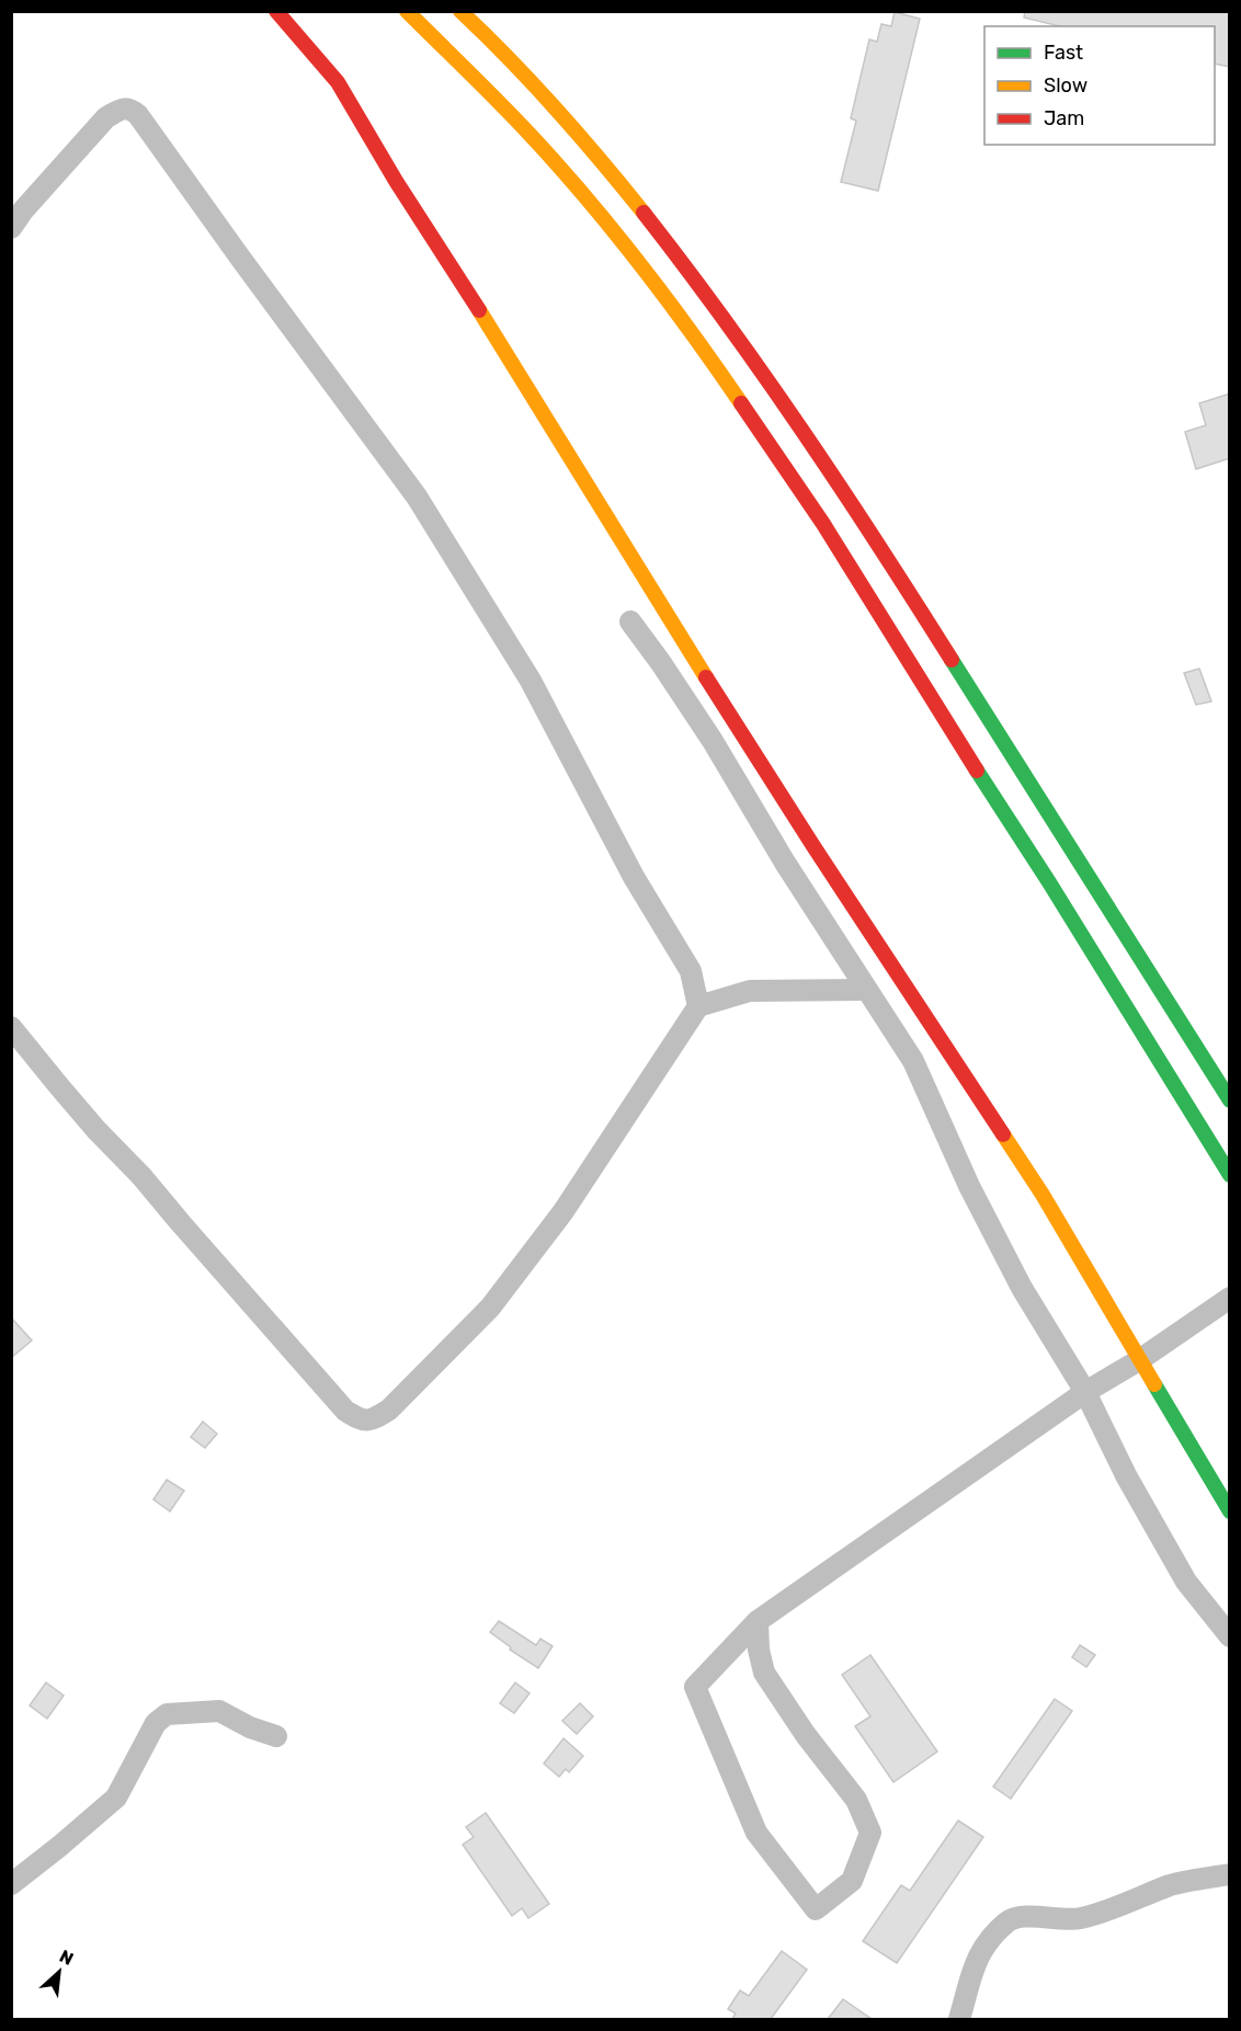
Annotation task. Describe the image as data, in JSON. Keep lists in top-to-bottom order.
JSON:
{
  "legend": ["Fast", "Slow", "Jam"],
  "north": "top right"
}
